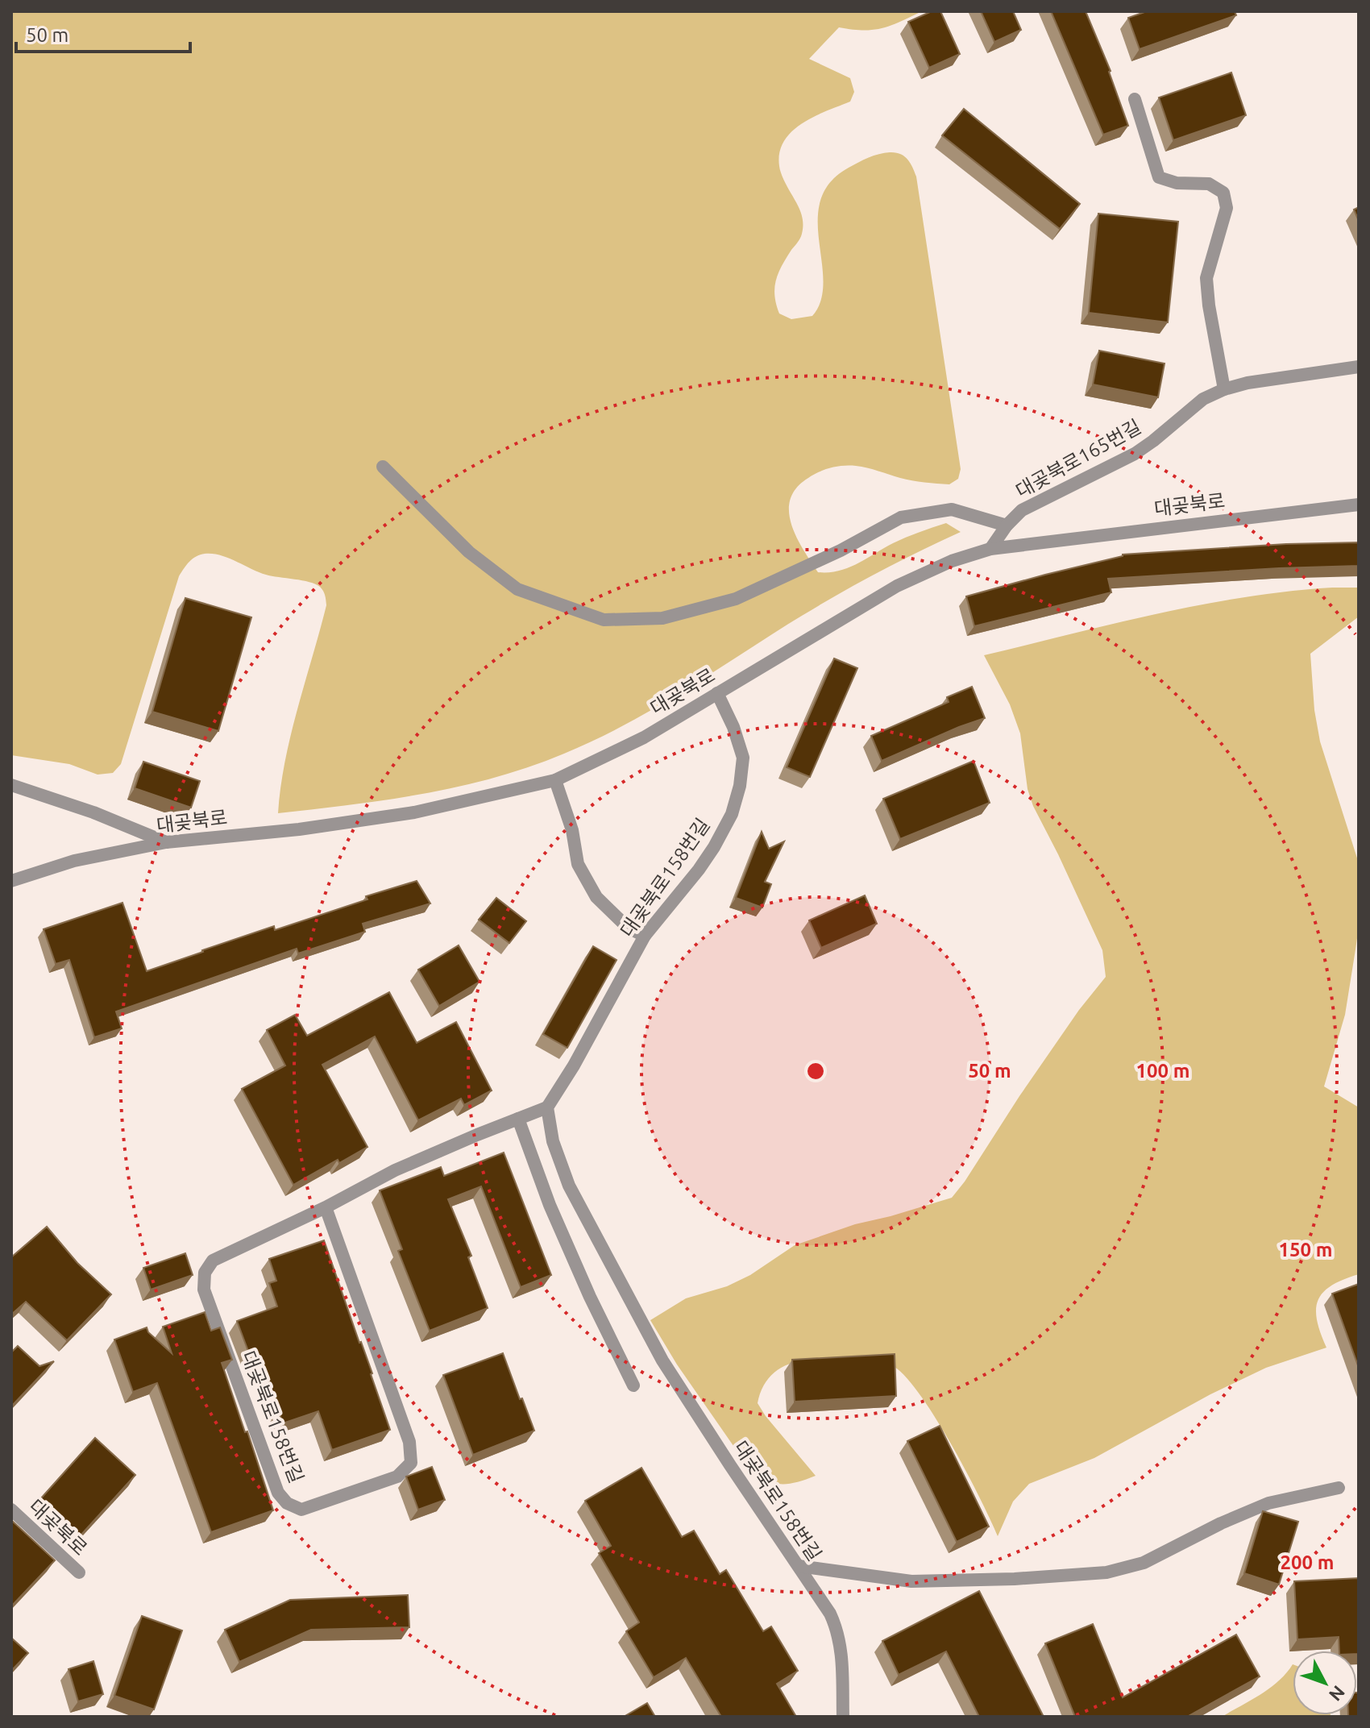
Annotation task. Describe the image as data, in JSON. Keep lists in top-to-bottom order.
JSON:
{
  "streets": {
    "street": ["대곶북로165번길", "대곶북로", "대곶북로158번길"]
  },
  "crossings": [
    ["대곶북로165번길", "대곶북로"],
    ["대곶북로", "대곶북로158번길"]
  ],
  "scale_bar": "50 m",
  "north": "bottom right",
  "rings": [
    "50 m",
    "100 m",
    "150 m",
    "200 m"
  ]
}
